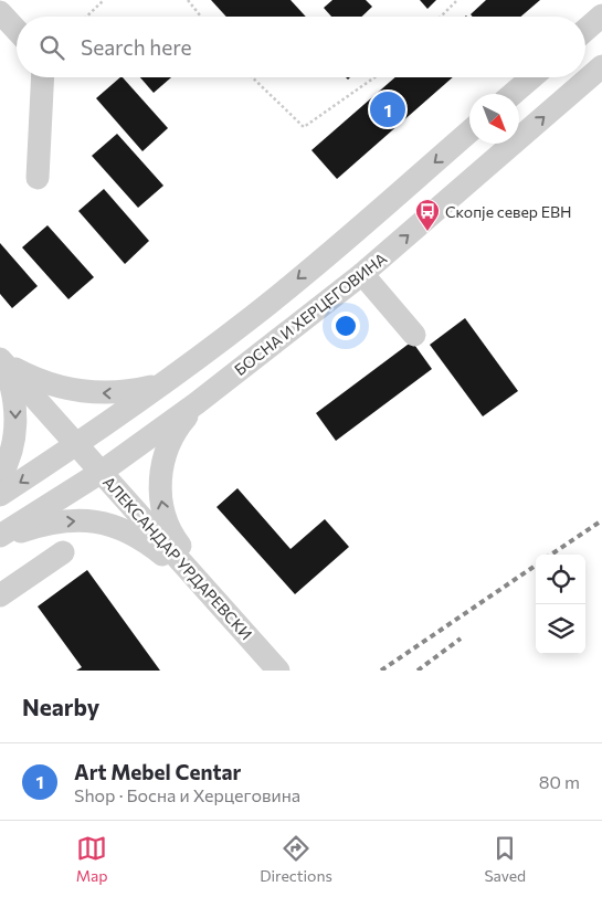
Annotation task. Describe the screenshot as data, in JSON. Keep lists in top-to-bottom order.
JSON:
{
  "streets": {
    "street": ["БОСНА И ХЕРЦЕГОВИНА", "АЛЕКСАНДАР УРДАРЕВСКИ"]
  },
  "crossings": [
    ["БОСНА И ХЕРЦЕГОВИНА", "АЛЕКСАНДАР УРДАРЕВСКИ"]
  ],
  "places": {
    "bus stop": ["Скопје север ЕВН"]
  },
  "north": "bottom right",
  "page": {
    "search": "Search here",
    "pins": "1",
    "heading": "Nearby",
    "list": [
      {
        "mark": "1",
        "name": "Art Mebel Centar",
        "note": "Shop · Босна и Херцеговина",
        "value": "80 m"
      }
    ],
    "nav": ["Map", "Directions", "Saved"]
  }
}
